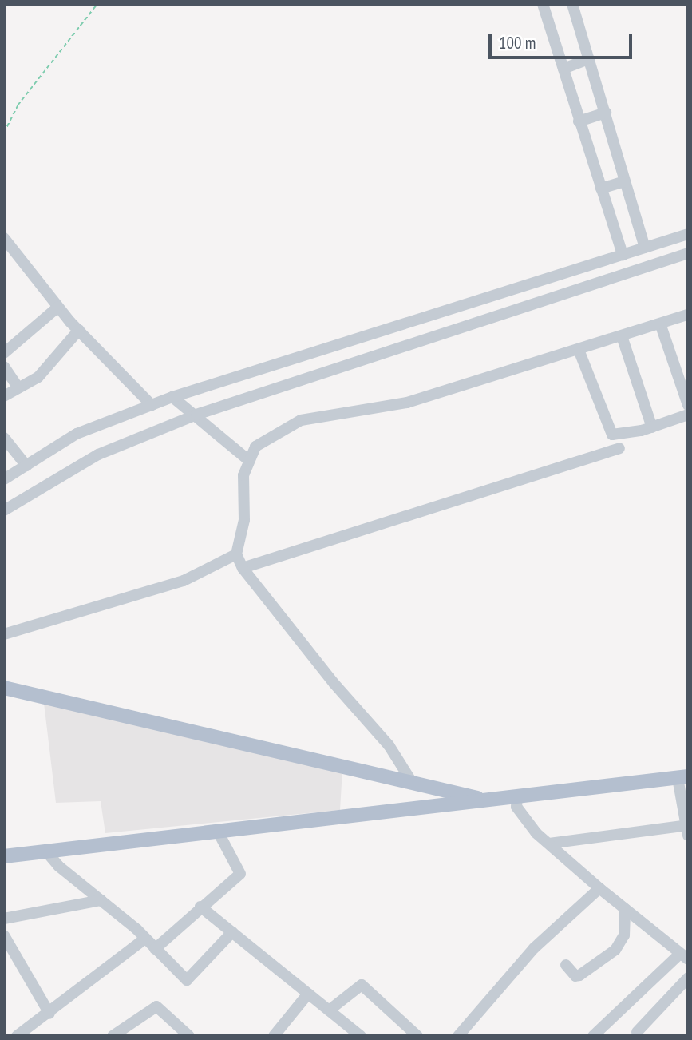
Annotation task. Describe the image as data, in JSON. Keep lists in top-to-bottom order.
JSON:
{
  "scale_bar": "100 m"
}
